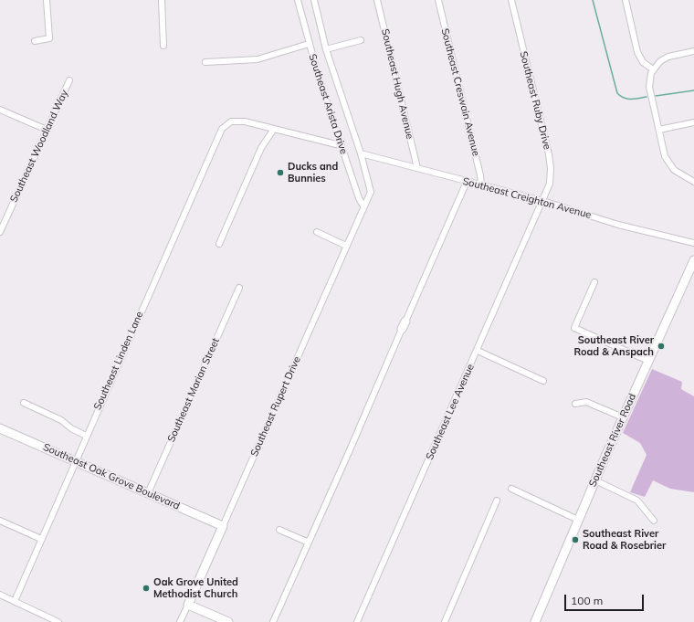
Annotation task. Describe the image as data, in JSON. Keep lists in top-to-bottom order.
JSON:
{
  "streets": {
    "street": [
      "Southeast Hugh Avenue",
      "Southeast Creswain Avenue",
      "Southeast Ruby Drive",
      "Southeast Arista Drive",
      "Southeast Woodland Way",
      "Southeast Creighton Avenue",
      "Southeast Linden Lane",
      "Southeast Marian Street",
      "Southeast Rupert Drive",
      "Southeast Lee Avenue",
      "Southeast River Road",
      "Southeast Oak Grove Boulevard"
    ]
  },
  "crossings": [
    ["Southeast Hugh Avenue", "Southeast Creighton Avenue"],
    ["Southeast Creswain Avenue", "Southeast Creighton Avenue"],
    ["Southeast Ruby Drive", "Southeast Creighton Avenue"],
    ["Southeast Ruby Drive", "Southeast Lee Avenue"],
    ["Southeast Arista Drive", "Southeast Creighton Avenue"],
    ["Southeast Arista Drive", "Southeast Rupert Drive"],
    ["Southeast Creighton Avenue", "Southeast Lee Avenue"],
    ["Southeast Linden Lane", "Southeast Oak Grove Boulevard"],
    ["Southeast Marian Street", "Southeast Oak Grove Boulevard"],
    ["Southeast Rupert Drive", "Southeast Oak Grove Boulevard"]
  ],
  "places": [
    "Ducks and Bunnies",
    "Southeast River Road & Anspach",
    "Southeast River Road & Rosebrier",
    "Oak Grove United Methodist Church"
  ],
  "scale_bar": "100 m"
}
